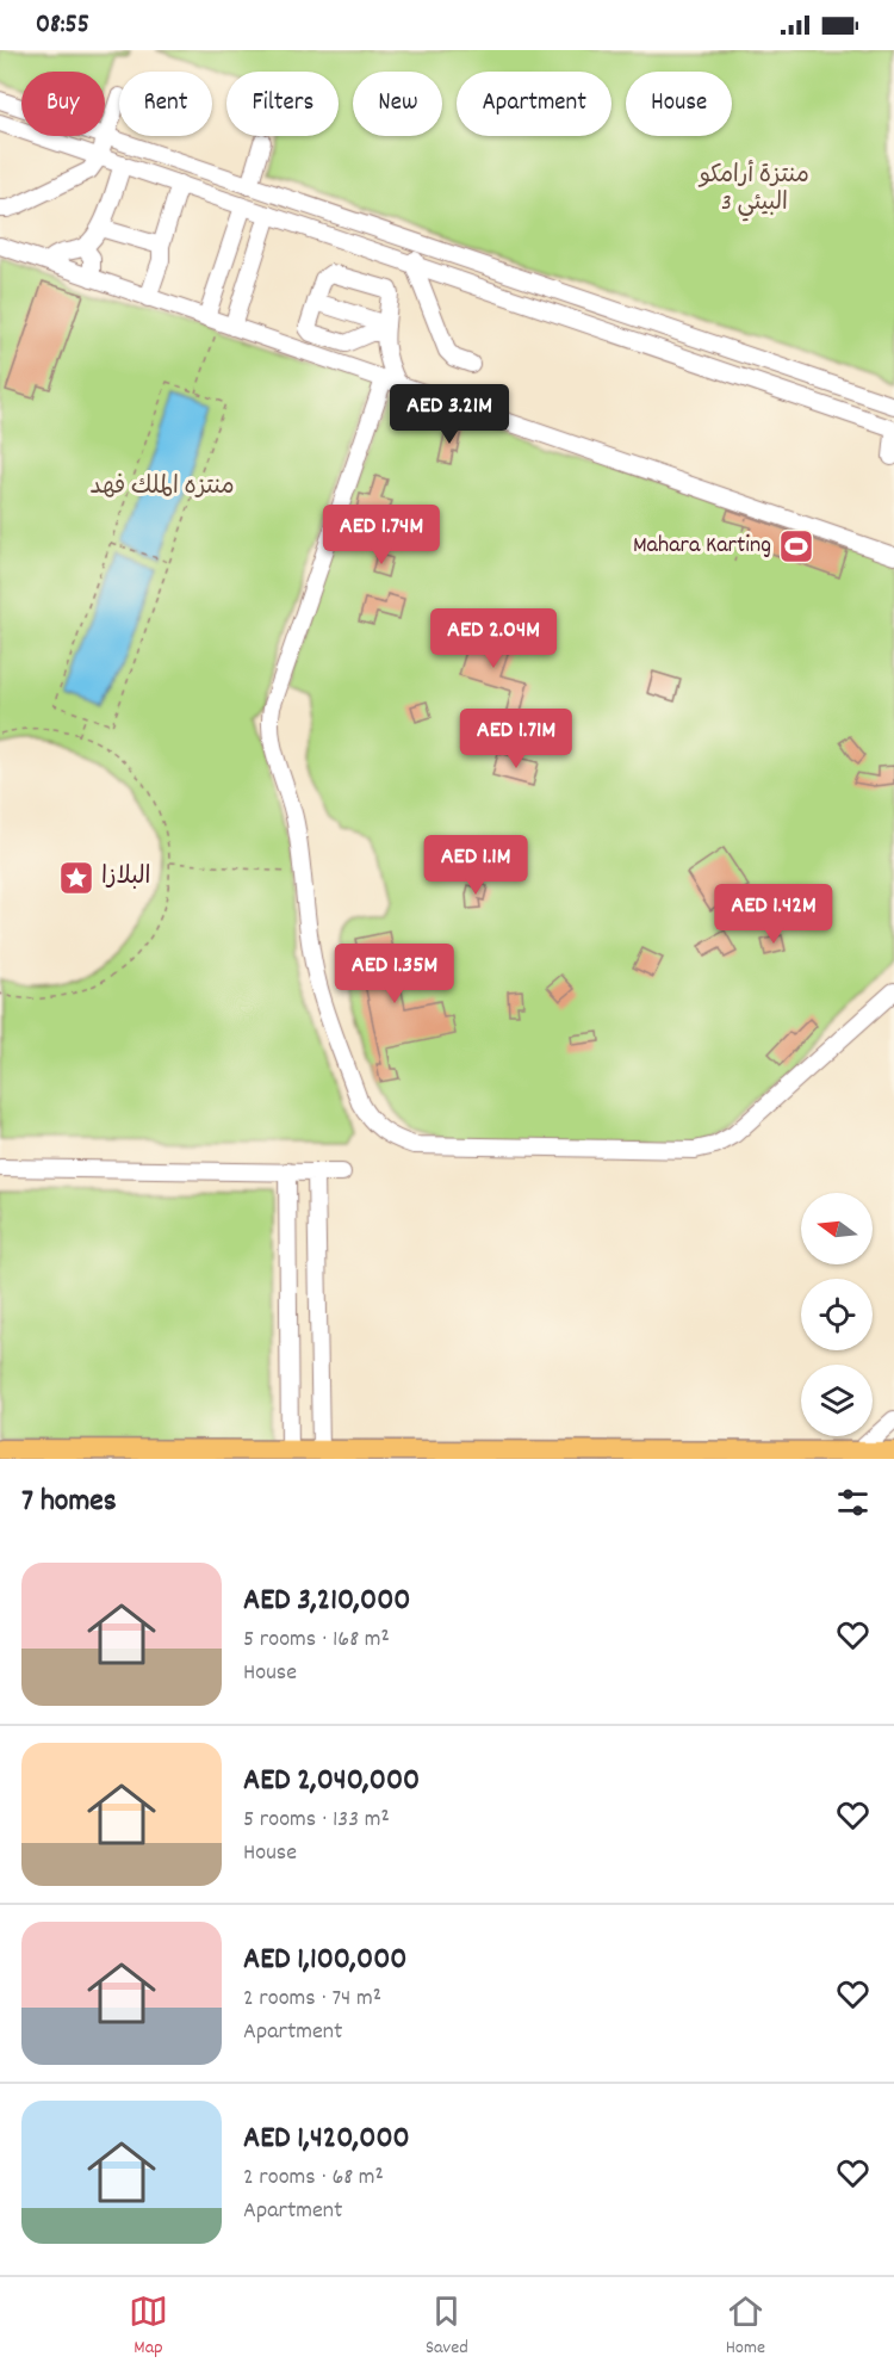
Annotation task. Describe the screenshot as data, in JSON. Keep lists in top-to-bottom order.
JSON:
{
  "parks": ["منتزة أرامكو البيئي 3", "منتزه الملك فهد"],
  "places": {
    "sports": ["Mahara Karting"],
    "place": ["البلازا"]
  },
  "north": "left",
  "page": {
    "status": "08:55",
    "chip": [
      "Buy",
      "Rent",
      "Filters",
      "New",
      "Apartment",
      "House"
    ],
    "price": [
      "AED 3.21M",
      "AED 1.74M",
      "AED 2.04M",
      "AED 1.71M",
      "AED 1.1M",
      "AED 1.42M",
      "AED 1.35M"
    ],
    "heading": "7 homes",
    "list": [
      {
        "name": "AED 3,210,000",
        "note": "5 rooms · 168 m² · House"
      },
      {
        "name": "AED 2,040,000",
        "note": "5 rooms · 133 m² · House"
      },
      {
        "name": "AED 1,100,000",
        "note": "2 rooms · 74 m² · Apartment"
      },
      {
        "name": "AED 1,420,000",
        "note": "2 rooms · 68 m² · Apartment"
      }
    ],
    "tabs": ["Map", "Saved", "Home"]
  }
}
